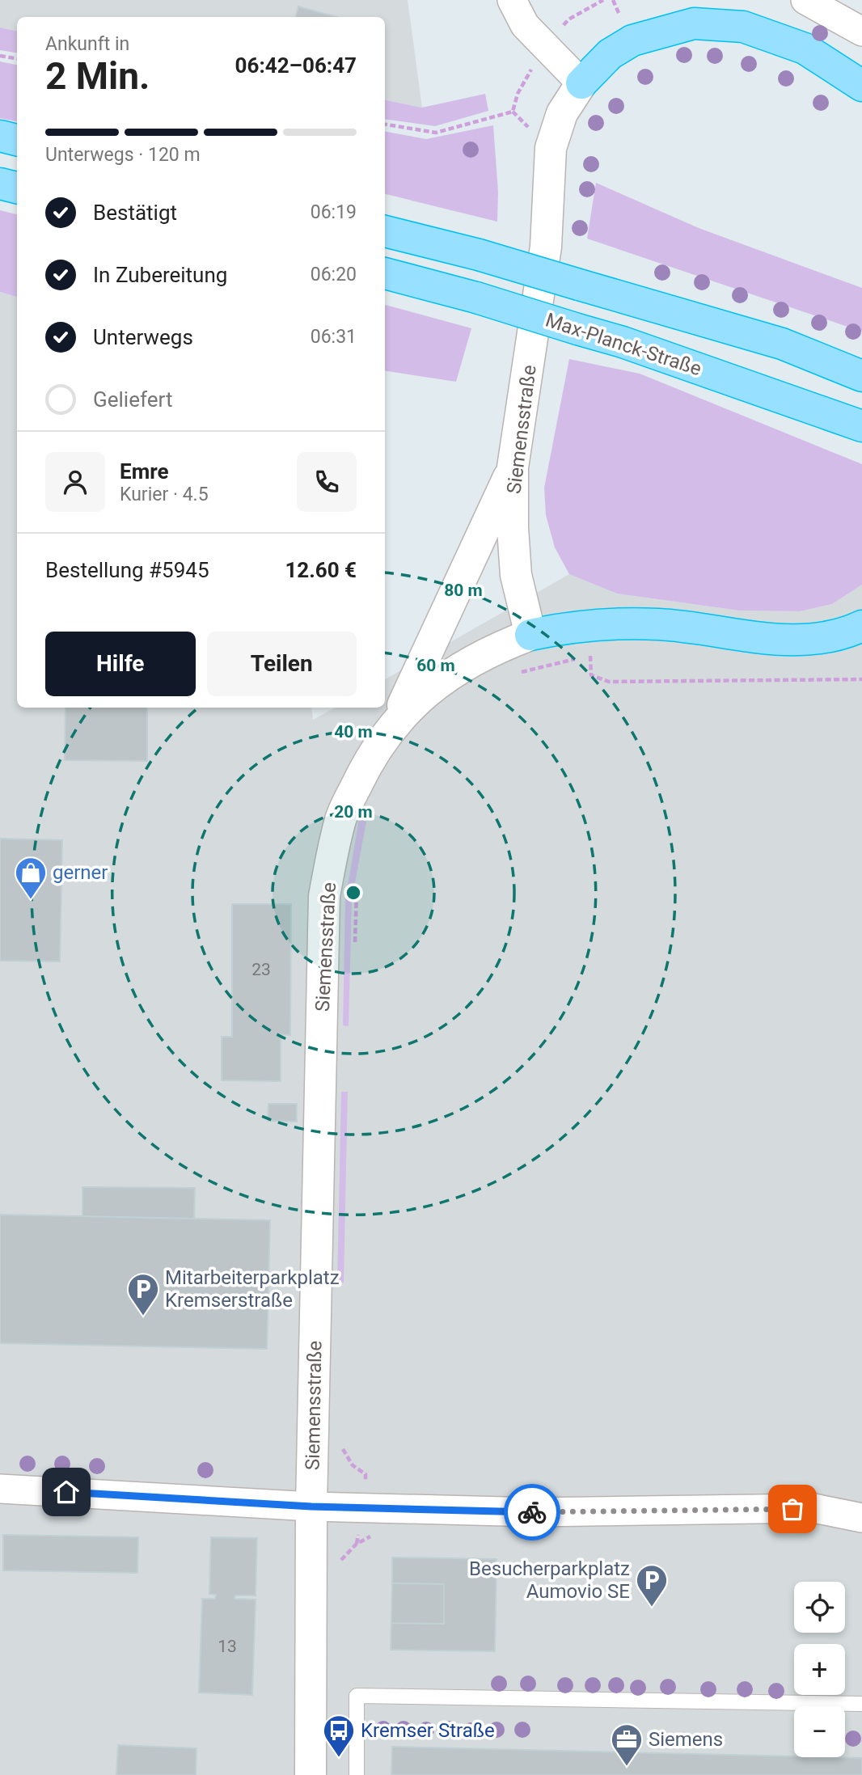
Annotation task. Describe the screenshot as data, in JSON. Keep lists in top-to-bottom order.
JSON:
{
  "streets": {
    "highway": ["Max-Planck-Straße"],
    "street": ["Siemensstraße"]
  },
  "places": {
    "shop": ["gerner"],
    "parking": ["Mitarbeiterparkplatz Kremserstraße", "Besucherparkplatz Aumovio SE"],
    "bus stop": ["Kremser Straße"],
    "office": ["Siemens"]
  },
  "house_numbers": ["23", "13"],
  "page": {
    "heading": ["2 Min.", "Ankunft in", "06:42–06:47"],
    "panel": [
      "Emre",
      "Kurier · 4.5",
      "Bestellung #5945",
      "12.60 €"
    ],
    "bar": "Unterwegs · 120 m",
    "list": [
      ["Bestätigt", "06:19"],
      ["In Zubereitung", "06:20"],
      ["Unterwegs", "06:31"],
      "Geliefert"
    ],
    "buttons": ["Hilfe", "Teilen"],
    "map_buttons": ["+", "−"]
  },
  "rings": [
    "80 m",
    "60 m",
    "40 m",
    "20 m"
  ]
}
